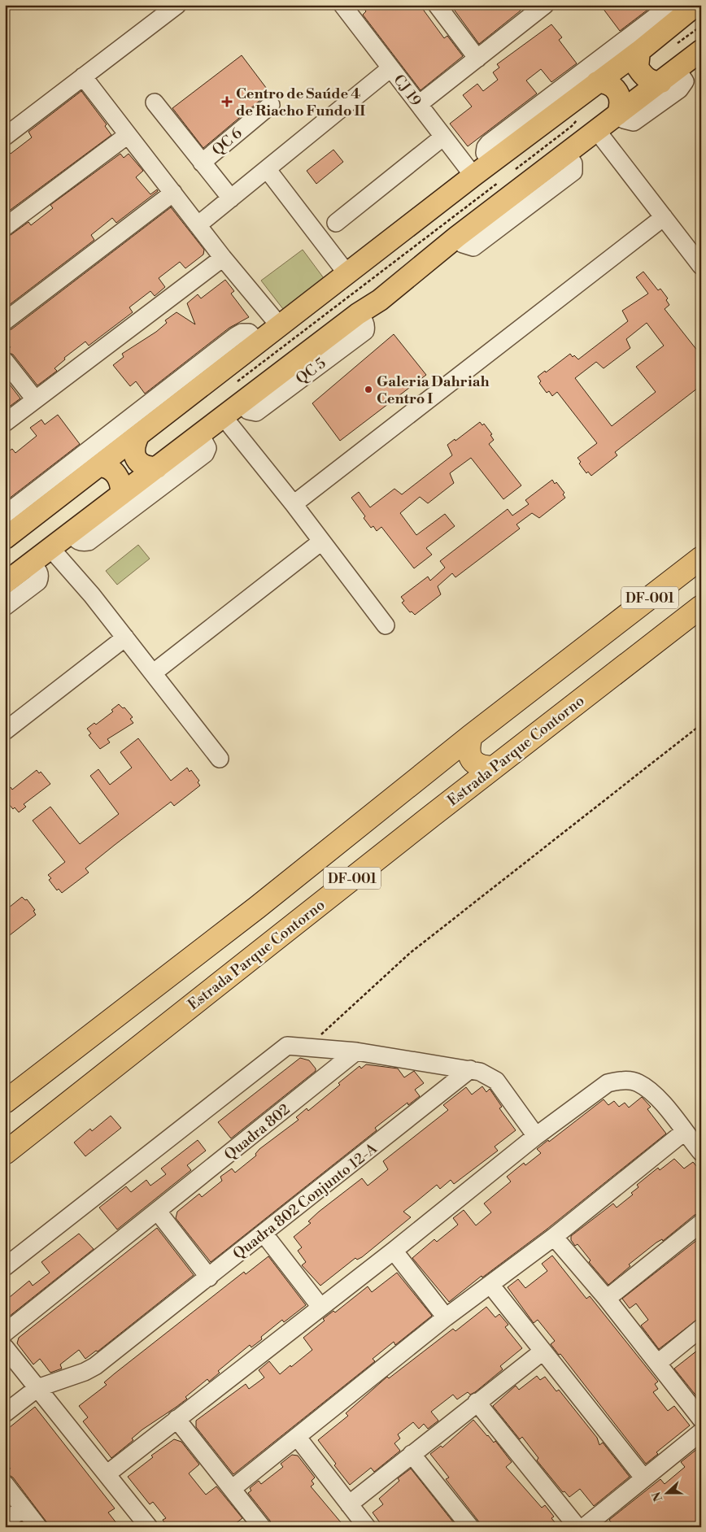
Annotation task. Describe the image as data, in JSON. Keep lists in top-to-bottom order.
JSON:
{
  "streets": {
    "highway": ["DF-001", "Estrada Parque Contorno"],
    "street": [
      "CJ 19",
      "QC 6",
      "Quadra 802",
      "Quadra 802 Conjunto 12-A"
    ]
  },
  "places": {
    "health": ["Centro de Saúde 4 de Riacho Fundo II"],
    "other": ["Galeria Dahriah Centro I"]
  },
  "north": "left"
}
